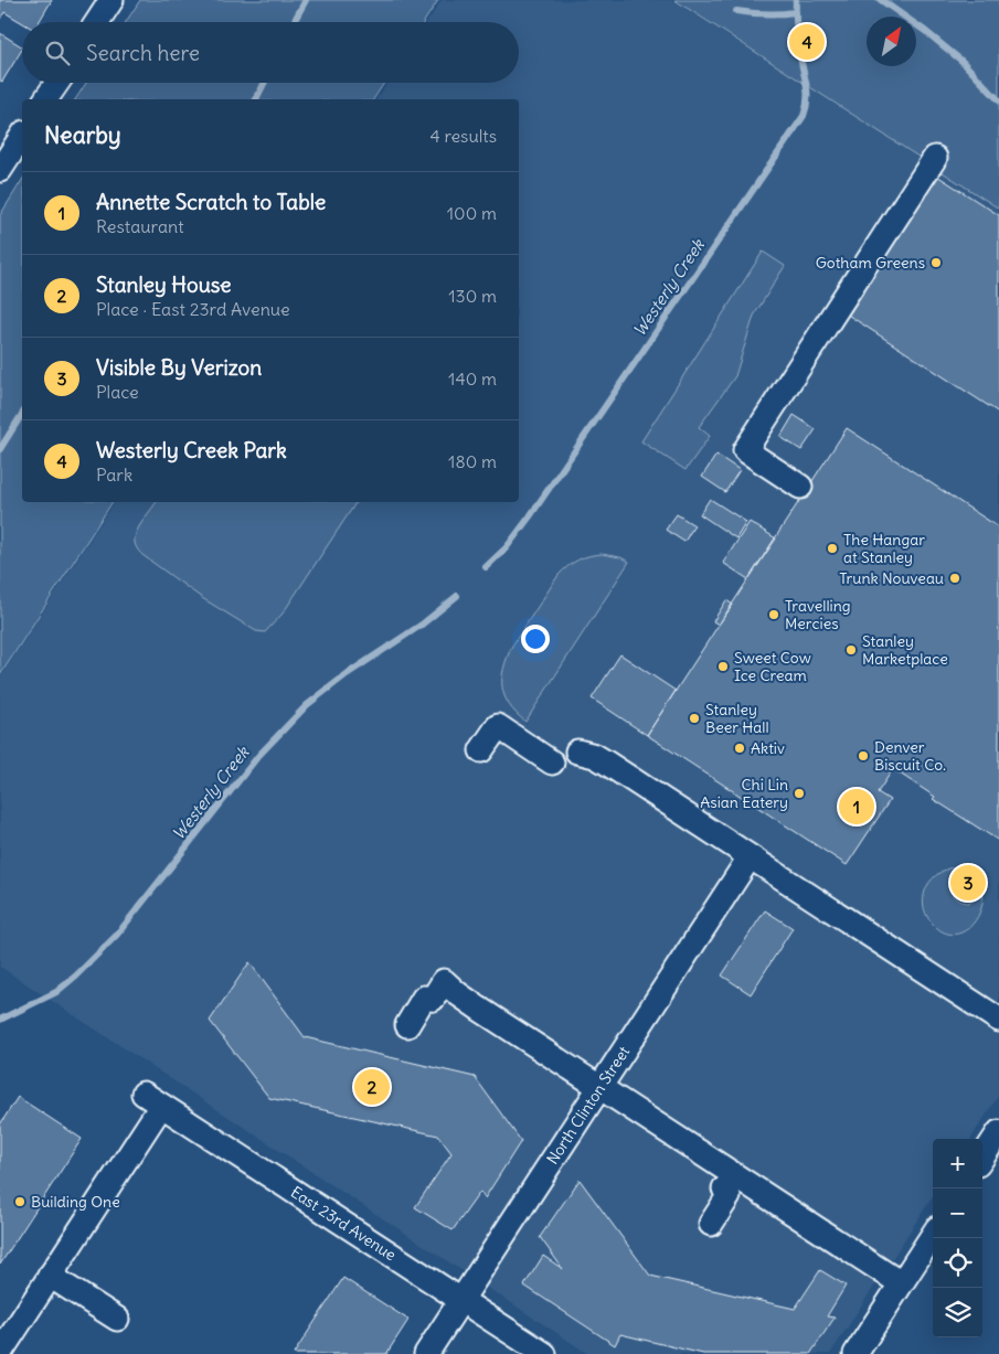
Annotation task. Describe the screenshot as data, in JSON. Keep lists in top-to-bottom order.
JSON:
{
  "streets": {
    "street": ["North Clinton Street", "East 23rd Avenue"]
  },
  "crossings": [
    ["North Clinton Street", "East 23rd Avenue"]
  ],
  "water": ["Westerly Creek"],
  "places": [
    "Gotham Greens",
    "The Hangar at Stanley",
    "Trunk Nouveau",
    "Travelling Mercies",
    "Stanley Marketplace",
    "Sweet Cow Ice Cream",
    "Stanley Beer Hall",
    "Aktiv",
    "Denver Biscuit Co.",
    "Chi Lin Asian Eatery",
    "Building One"
  ],
  "north": "top right",
  "page": {
    "pins": [
      "4",
      "1",
      "3",
      "2"
    ],
    "search": "Search here",
    "heading": ["Nearby", "4 results"],
    "list": [
      {
        "mark": "1",
        "name": "Annette Scratch to Table",
        "note": "Restaurant",
        "value": "100 m"
      },
      {
        "mark": "2",
        "name": "Stanley House",
        "note": "Place · East 23rd Avenue",
        "value": "130 m"
      },
      {
        "mark": "3",
        "name": "Visible By Verizon",
        "note": "Place",
        "value": "140 m"
      },
      {
        "mark": "4",
        "name": "Westerly Creek Park",
        "note": "Park",
        "value": "180 m"
      }
    ],
    "map_buttons": ["+", "−"]
  }
}
